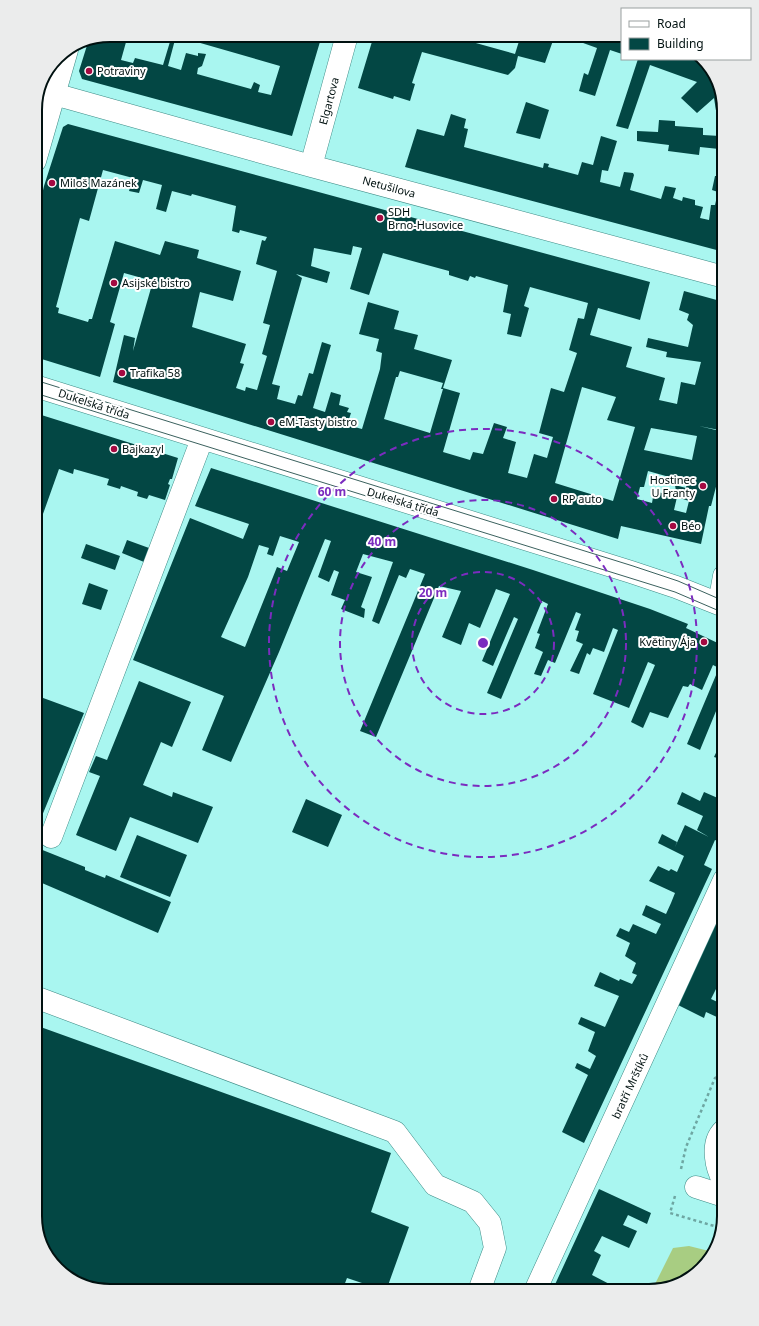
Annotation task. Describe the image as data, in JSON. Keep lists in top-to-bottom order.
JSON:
{
  "streets": {
    "main road": [
      "Elgartova",
      "Netušilova",
      "Dukelská třída",
      "bratří Mrštíků"
    ]
  },
  "crossings": [
    ["Elgartova", "Netušilova"]
  ],
  "places": [
    "Potraviny",
    "Miloš Mazánek",
    "SDH Brno-Husovice",
    "Asijské bistro",
    "Trafika 58",
    "eM-Tasty bistro",
    "Bajkazyl",
    "Hostinec U Franty",
    "RP auto",
    "Béo",
    "Květiny Ája"
  ],
  "legend": ["Road", "Building"],
  "rings": ["60 m", "40 m", "20 m"]
}
